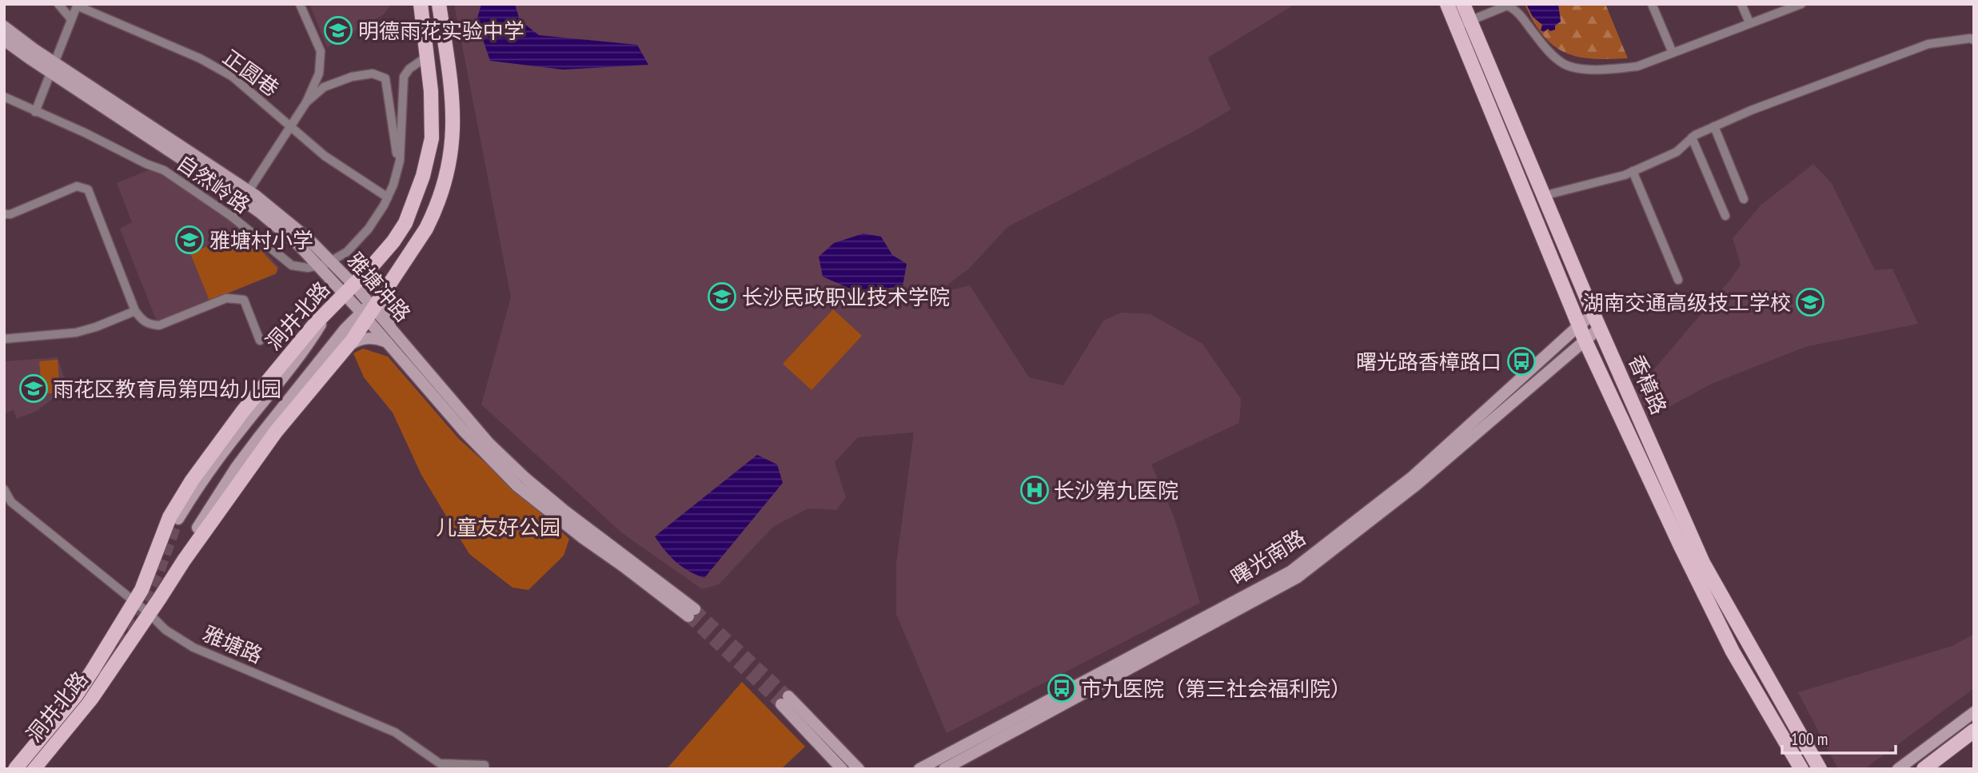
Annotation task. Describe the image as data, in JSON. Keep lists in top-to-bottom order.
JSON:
{
  "streets": {
    "main road": [
      "雅塘冲路",
      "洞井北路",
      "香樟路",
      "曙光南路"
    ],
    "street": ["正圆巷", "自然岭路", "雅塘路"]
  },
  "crossings": [
    ["正圆巷", "自然岭路"],
    ["自然岭路", "雅塘冲路"],
    ["自然岭路", "洞井北路"],
    ["雅塘冲路", "洞井北路"],
    ["洞井北路", "雅塘路"],
    ["香樟路", "曙光南路"]
  ],
  "parks": ["儿童友好公园"],
  "places": {
    "school or university": [
      "明德雨花实验中学",
      "雅塘村小学",
      "长沙民政职业技术学院",
      "湖南交通高级技工学校",
      "雨花区教育局第四幼儿园"
    ],
    "bus stop": ["曙光路香樟路口", "市九医院（第三社会福利院）"],
    "hospital": ["长沙第九医院"]
  },
  "scale_bar": "100 m"
}
